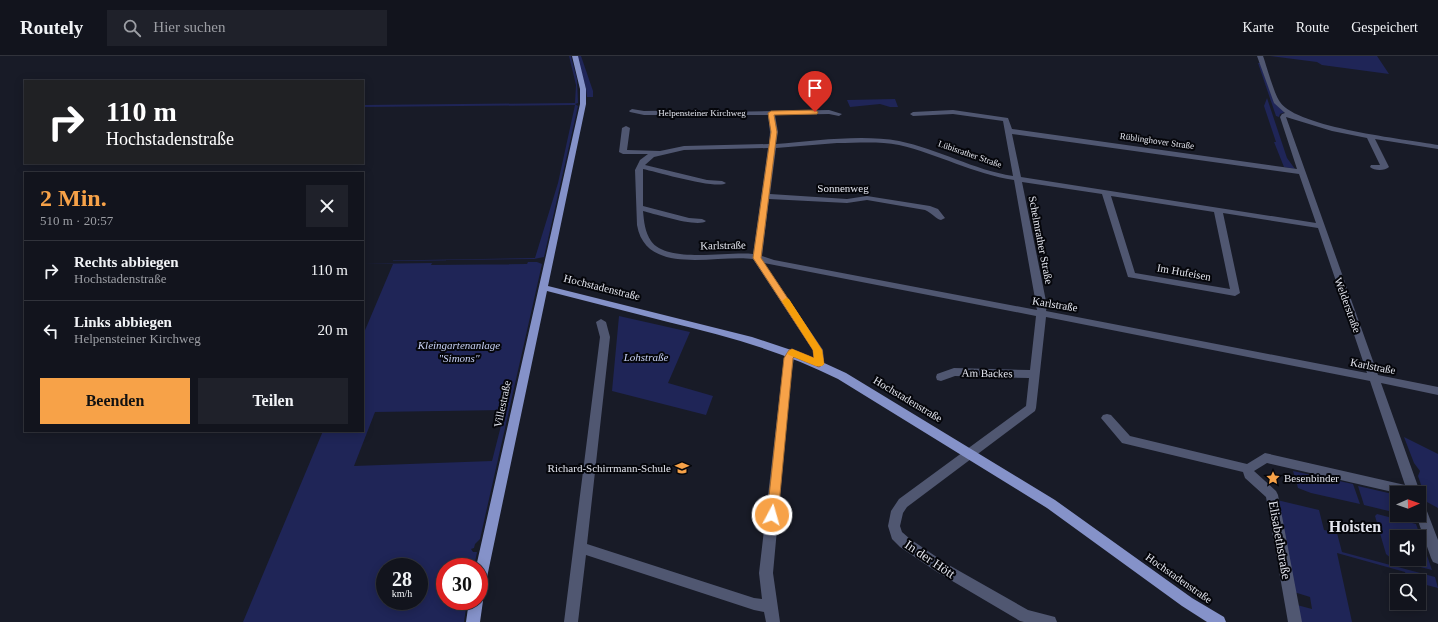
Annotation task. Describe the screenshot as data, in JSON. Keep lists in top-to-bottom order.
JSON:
{
  "streets": {
    "main road": ["Hochstadenstraße", "Villestraße"],
    "street": [
      "Helpensteiner Kirchweg",
      "Rüblinghover Straße",
      "Lübisrather Straße",
      "Sonnenweg",
      "Schelmrather Straße",
      "Karlstraße",
      "Im Hufeisen",
      "Welderstraße",
      "Am Backes",
      "Elisabethstraße",
      "In der Hött"
    ]
  },
  "crossings": [
    ["Rüblinghover Straße", "Schelmrather Straße"],
    ["Rüblinghover Straße", "Welderstraße"],
    ["Lübisrather Straße", "Schelmrather Straße"],
    ["Lübisrather Straße", "Im Hufeisen"],
    ["Lübisrather Straße", "Welderstraße"],
    ["Schelmrather Straße", "Karlstraße"],
    ["Schelmrather Straße", "Hochstadenstraße"],
    ["Schelmrather Straße", "Am Backes"],
    ["Schelmrather Straße", "In der Hött"],
    ["Karlstraße", "Welderstraße"],
    ["Hochstadenstraße", "Villestraße"],
    ["Hochstadenstraße", "In der Hött"]
  ],
  "districts": ["Hoisten"],
  "parks": ["Kleingartenanlage \"Simons\"", "Lohstraße"],
  "places": {
    "school or university": ["Richard-Schirrmann-Schule"],
    "place": ["Besenbinder"]
  },
  "north": "right",
  "page": {
    "header": "Routely",
    "search": "Hier suchen",
    "nav": ["Karte", "Route", "Gespeichert"],
    "turn": ["110 m", "Hochstadenstraße"],
    "heading": ["2 Min.", "510 m · 20:57"],
    "list": [
      {
        "name": "Rechts abbiegen",
        "note": "Hochstadenstraße",
        "value": "110 m"
      },
      {
        "name": "Links abbiegen",
        "note": "Helpensteiner Kirchweg",
        "value": "20 m"
      }
    ],
    "buttons": ["Beenden", "Teilen"],
    "speed": "28 km/h",
    "limit": "30"
  }
}
